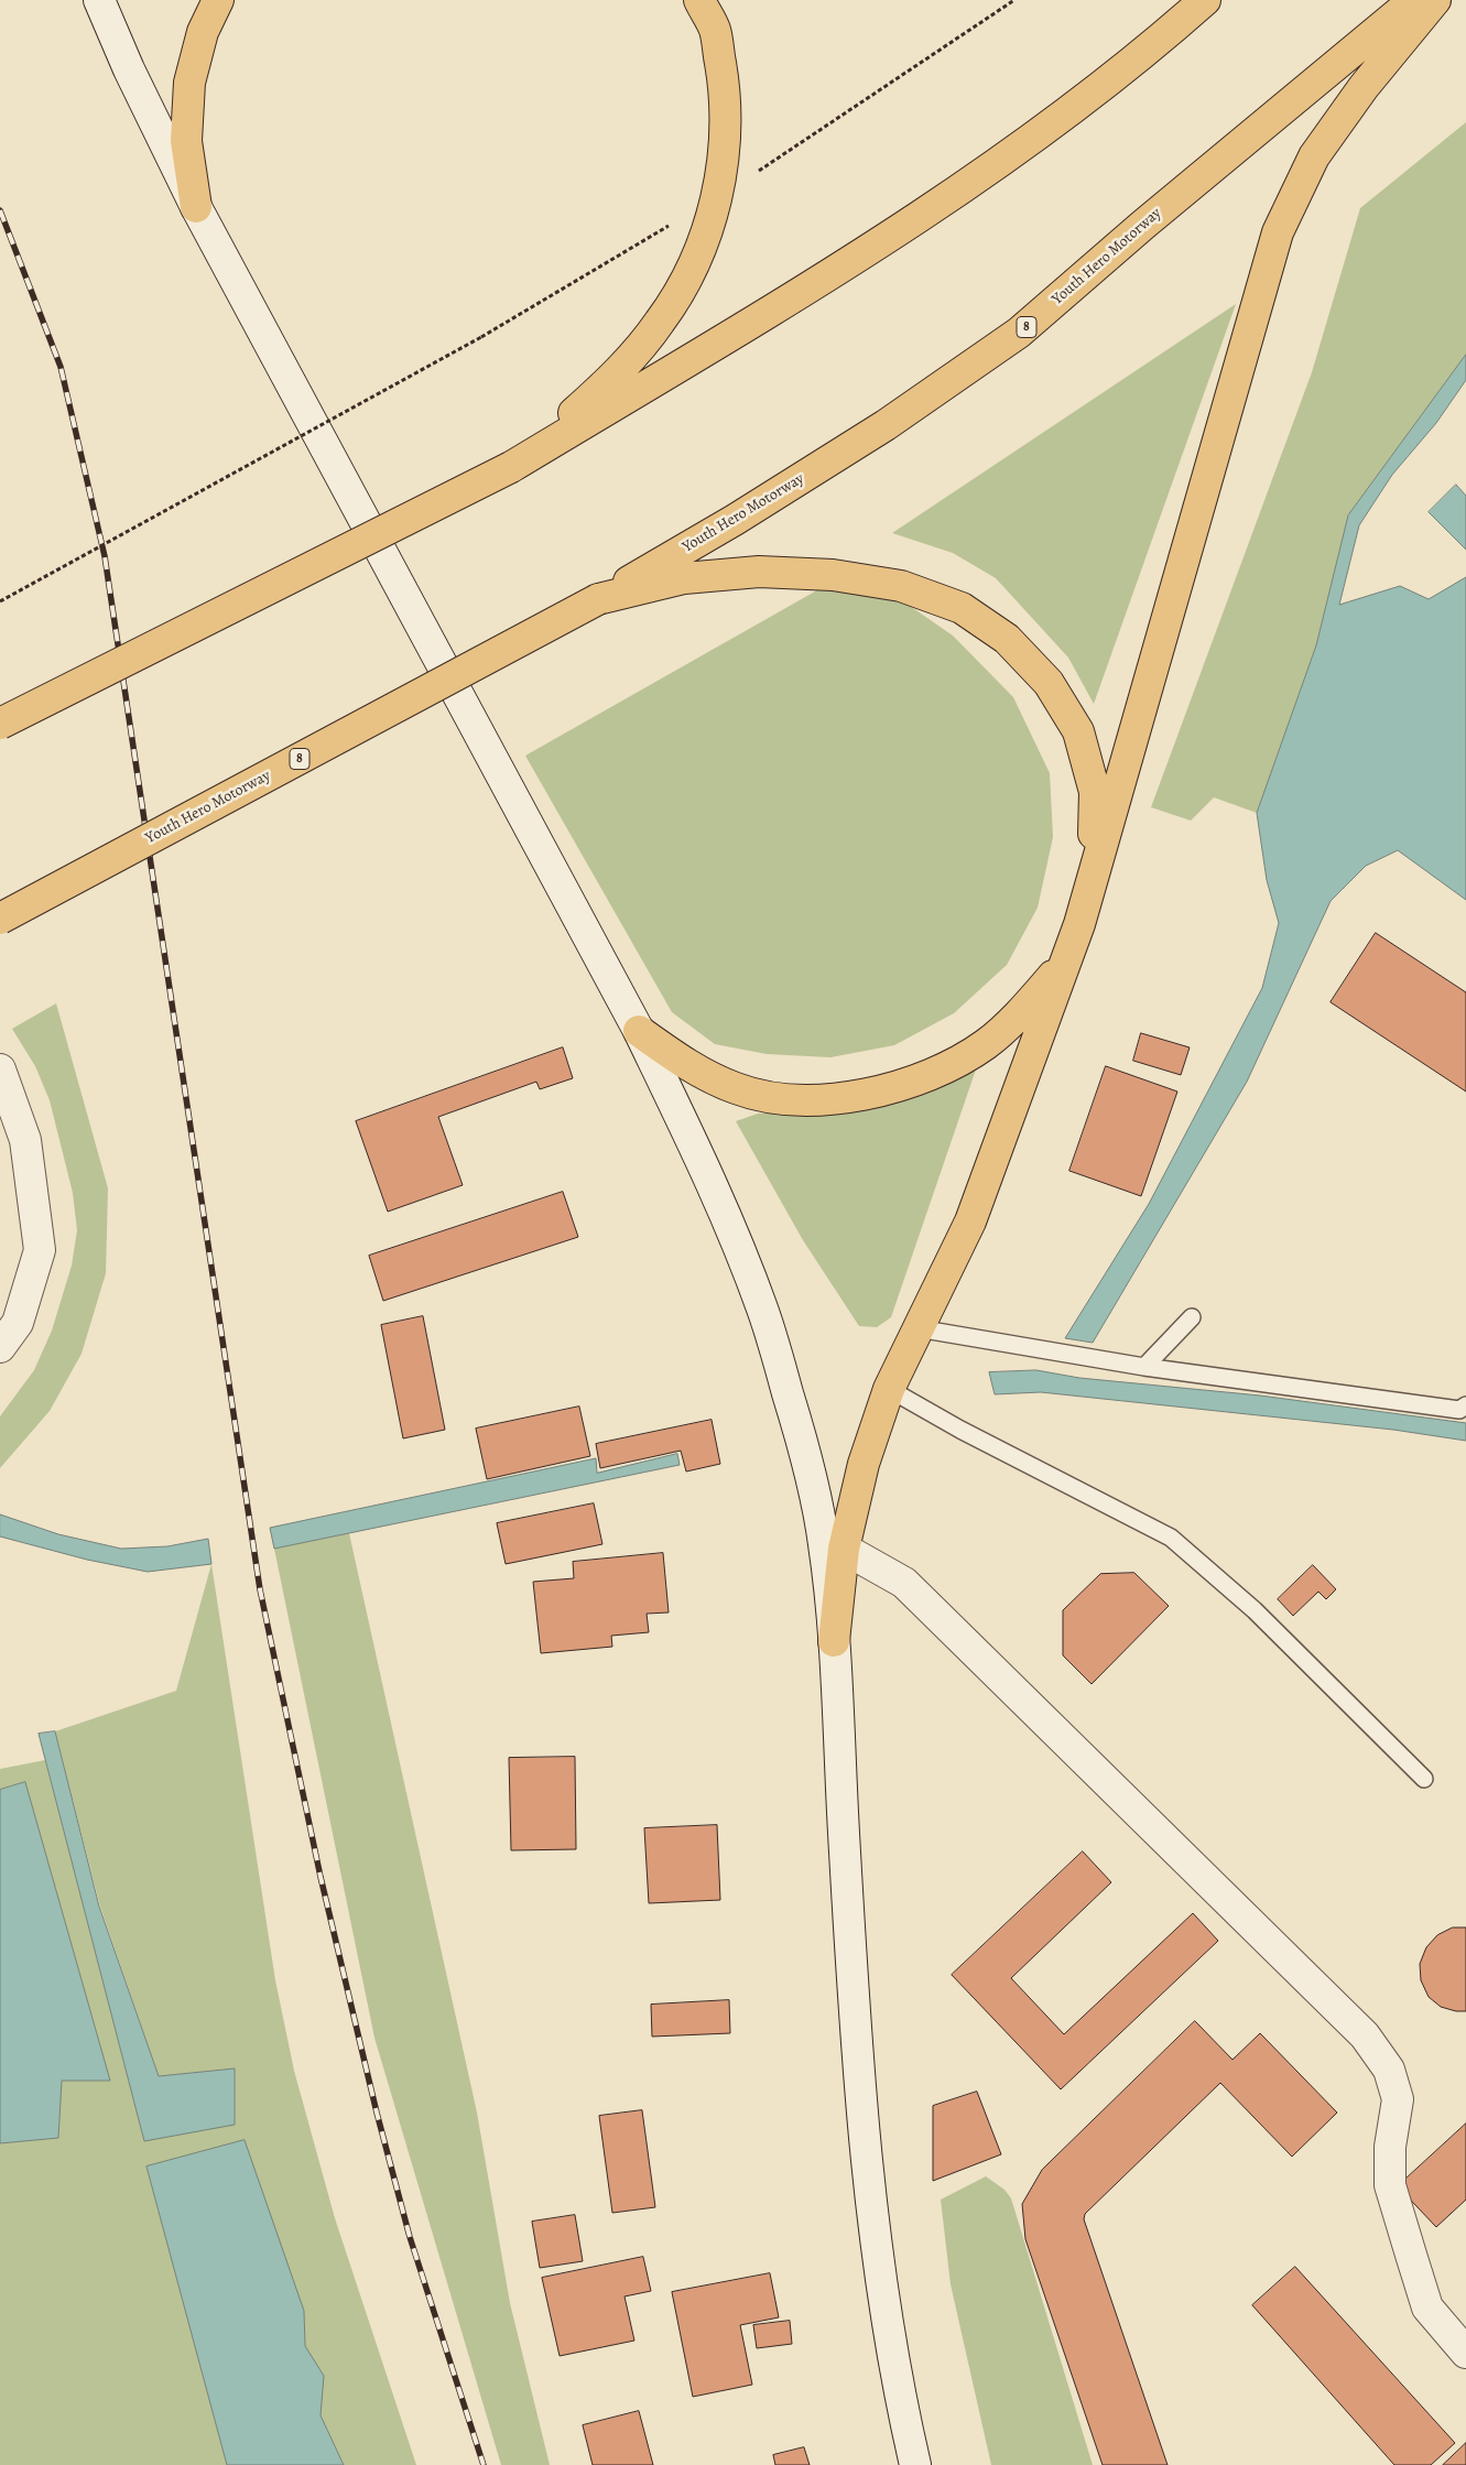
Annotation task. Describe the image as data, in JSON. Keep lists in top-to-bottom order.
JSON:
{
  "streets": {
    "highway": ["Youth Hero Motorway", "8"]
  }
}
